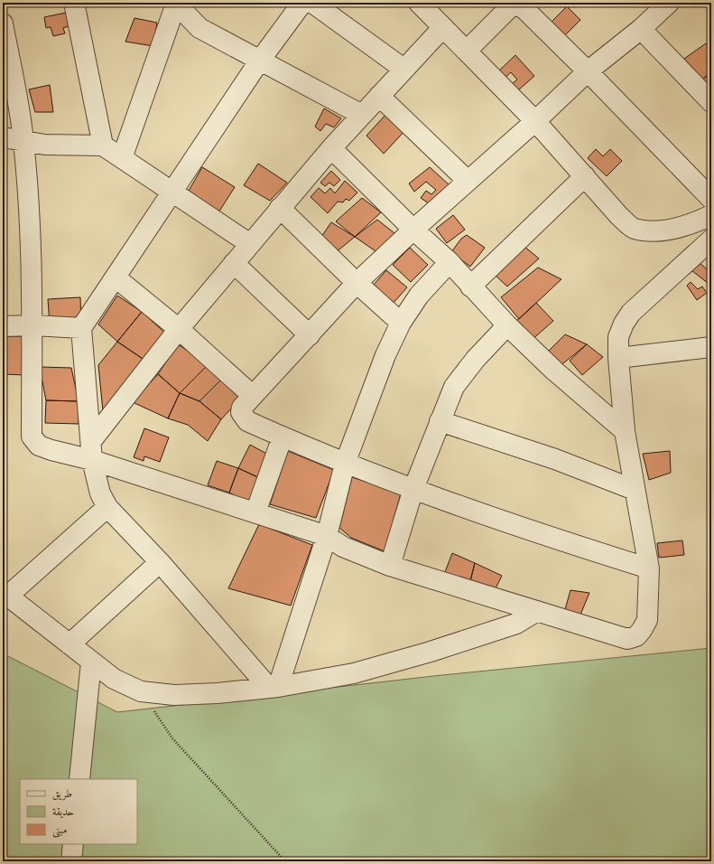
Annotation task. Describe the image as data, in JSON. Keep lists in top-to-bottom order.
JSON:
{
  "legend": ["طريق", "حديقة", "مبنى"]
}
